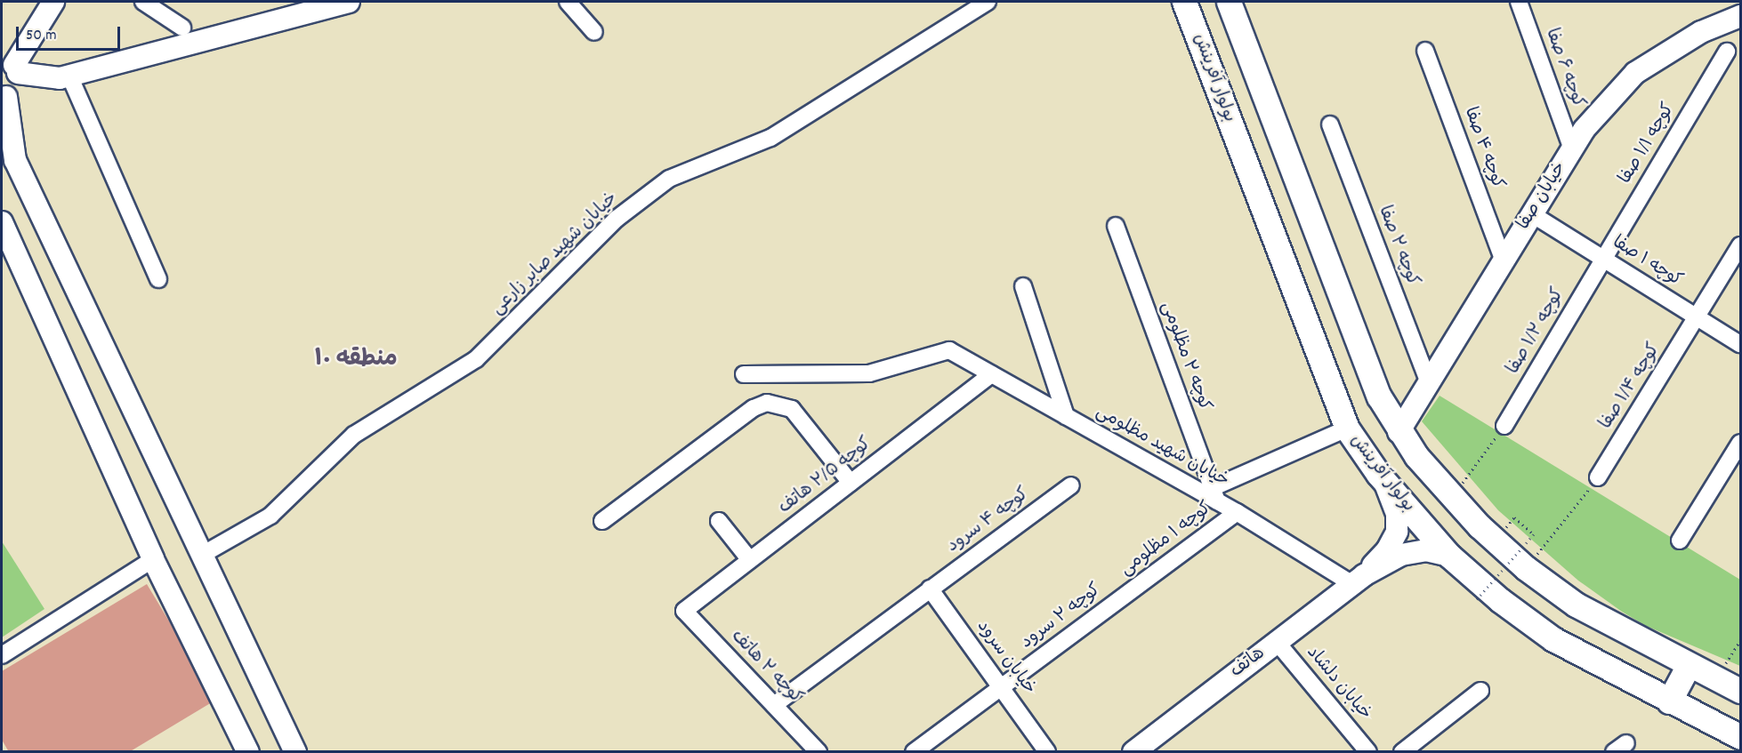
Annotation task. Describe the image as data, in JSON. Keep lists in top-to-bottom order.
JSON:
{
  "streets": {
    "main road": ["بولوار آفرینش"],
    "street": [
      "کوچه ۶ صفا",
      "کوچه ۱/۱ صفا",
      "کوچه ۴ صفا",
      "خیابان صفا",
      "کوچه ۲ صفا",
      "خیابان شهید صابر زارعی",
      "کوچه ۱ صفا",
      "کوچه ۱/۲ صفا",
      "کوچه ۲ مظلومی",
      "کوچه ۱/۴ صفا",
      "خیابان شهید مظلومی",
      "کوچه ۲/۵ هاتف",
      "کوچه ۴ سرود",
      "کوچه ۱ مظلومی",
      "کوچه ۲ سرود",
      "خیابان سرود",
      "هاتف",
      "کوچه ۲ هاتف",
      "خیابان دلشاد"
    ]
  },
  "crossings": [
    ["کوچه ۶ صفا", "خیابان صفا"],
    ["بولوار آفرینش", "هاتف"],
    ["کوچه ۱/۱ صفا", "کوچه ۱ صفا"],
    ["کوچه ۱/۱ صفا", "کوچه ۱/۲ صفا"],
    ["کوچه ۴ صفا", "خیابان صفا"],
    ["خیابان صفا", "کوچه ۲ صفا"],
    ["خیابان صفا", "کوچه ۱ صفا"],
    ["کوچه ۱ صفا", "کوچه ۱/۲ صفا"],
    ["کوچه ۱ صفا", "کوچه ۱/۴ صفا"],
    ["کوچه ۲ مظلومی", "خیابان شهید مظلومی"],
    ["خیابان شهید مظلومی", "کوچه ۲/۵ هاتف"],
    ["خیابان شهید مظلومی", "کوچه ۱ مظلومی"],
    ["خیابان شهید مظلومی", "هاتف"],
    ["کوچه ۲/۵ هاتف", "کوچه ۲ هاتف"],
    ["کوچه ۴ سرود", "خیابان سرود"],
    ["کوچه ۴ سرود", "کوچه ۲ هاتف"],
    ["کوچه ۱ مظلومی", "کوچه ۲ سرود"],
    ["کوچه ۲ سرود", "خیابان سرود"],
    ["هاتف", "خیابان دلشاد"]
  ],
  "districts": ["منطقه ۱۰"],
  "scale_bar": "50 m"
}
